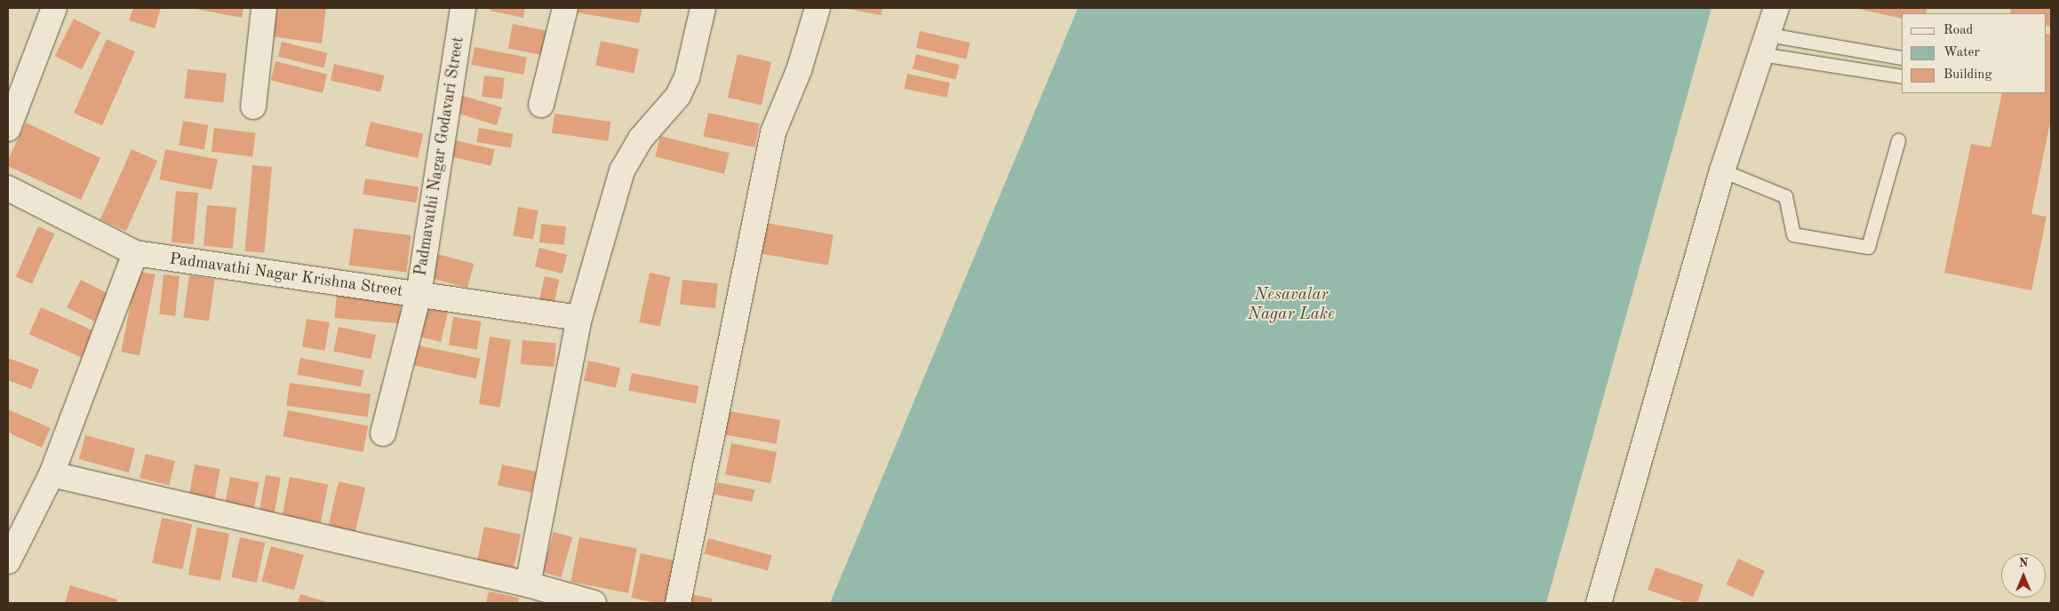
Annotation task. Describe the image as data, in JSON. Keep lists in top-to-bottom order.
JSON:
{
  "streets": {
    "street": ["Padmavathi Nagar Godavari Street", "Padmavathi Nagar Krishna Street"]
  },
  "crossings": [
    ["Padmavathi Nagar Godavari Street", "Padmavathi Nagar Krishna Street"]
  ],
  "water": ["Nesavalar Nagar Lake"],
  "legend": ["Road", "Water", "Building"],
  "north": "top"
}
